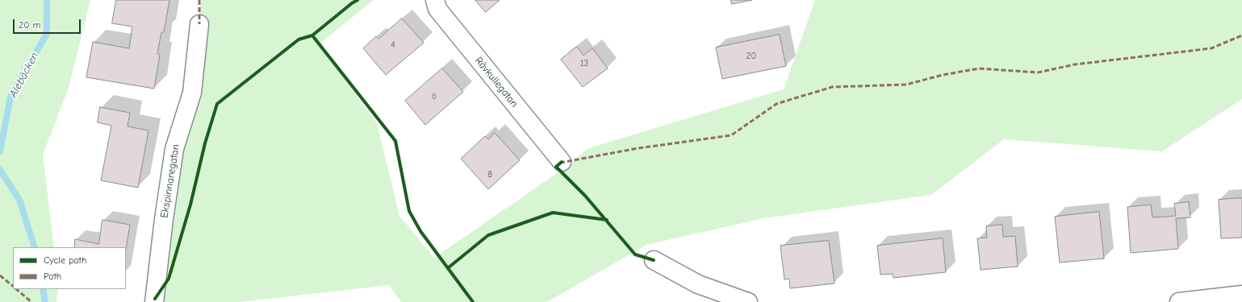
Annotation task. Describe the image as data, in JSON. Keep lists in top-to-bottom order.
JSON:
{
  "streets": {
    "street": ["Rävkullegatan", "Ekspinnaregatan"]
  },
  "water": ["Alebäcken"],
  "house_numbers": [
    "4",
    "20",
    "13",
    "6",
    "8"
  ],
  "legend": ["Cycle path", "Path"],
  "scale_bar": "20 m"
}
